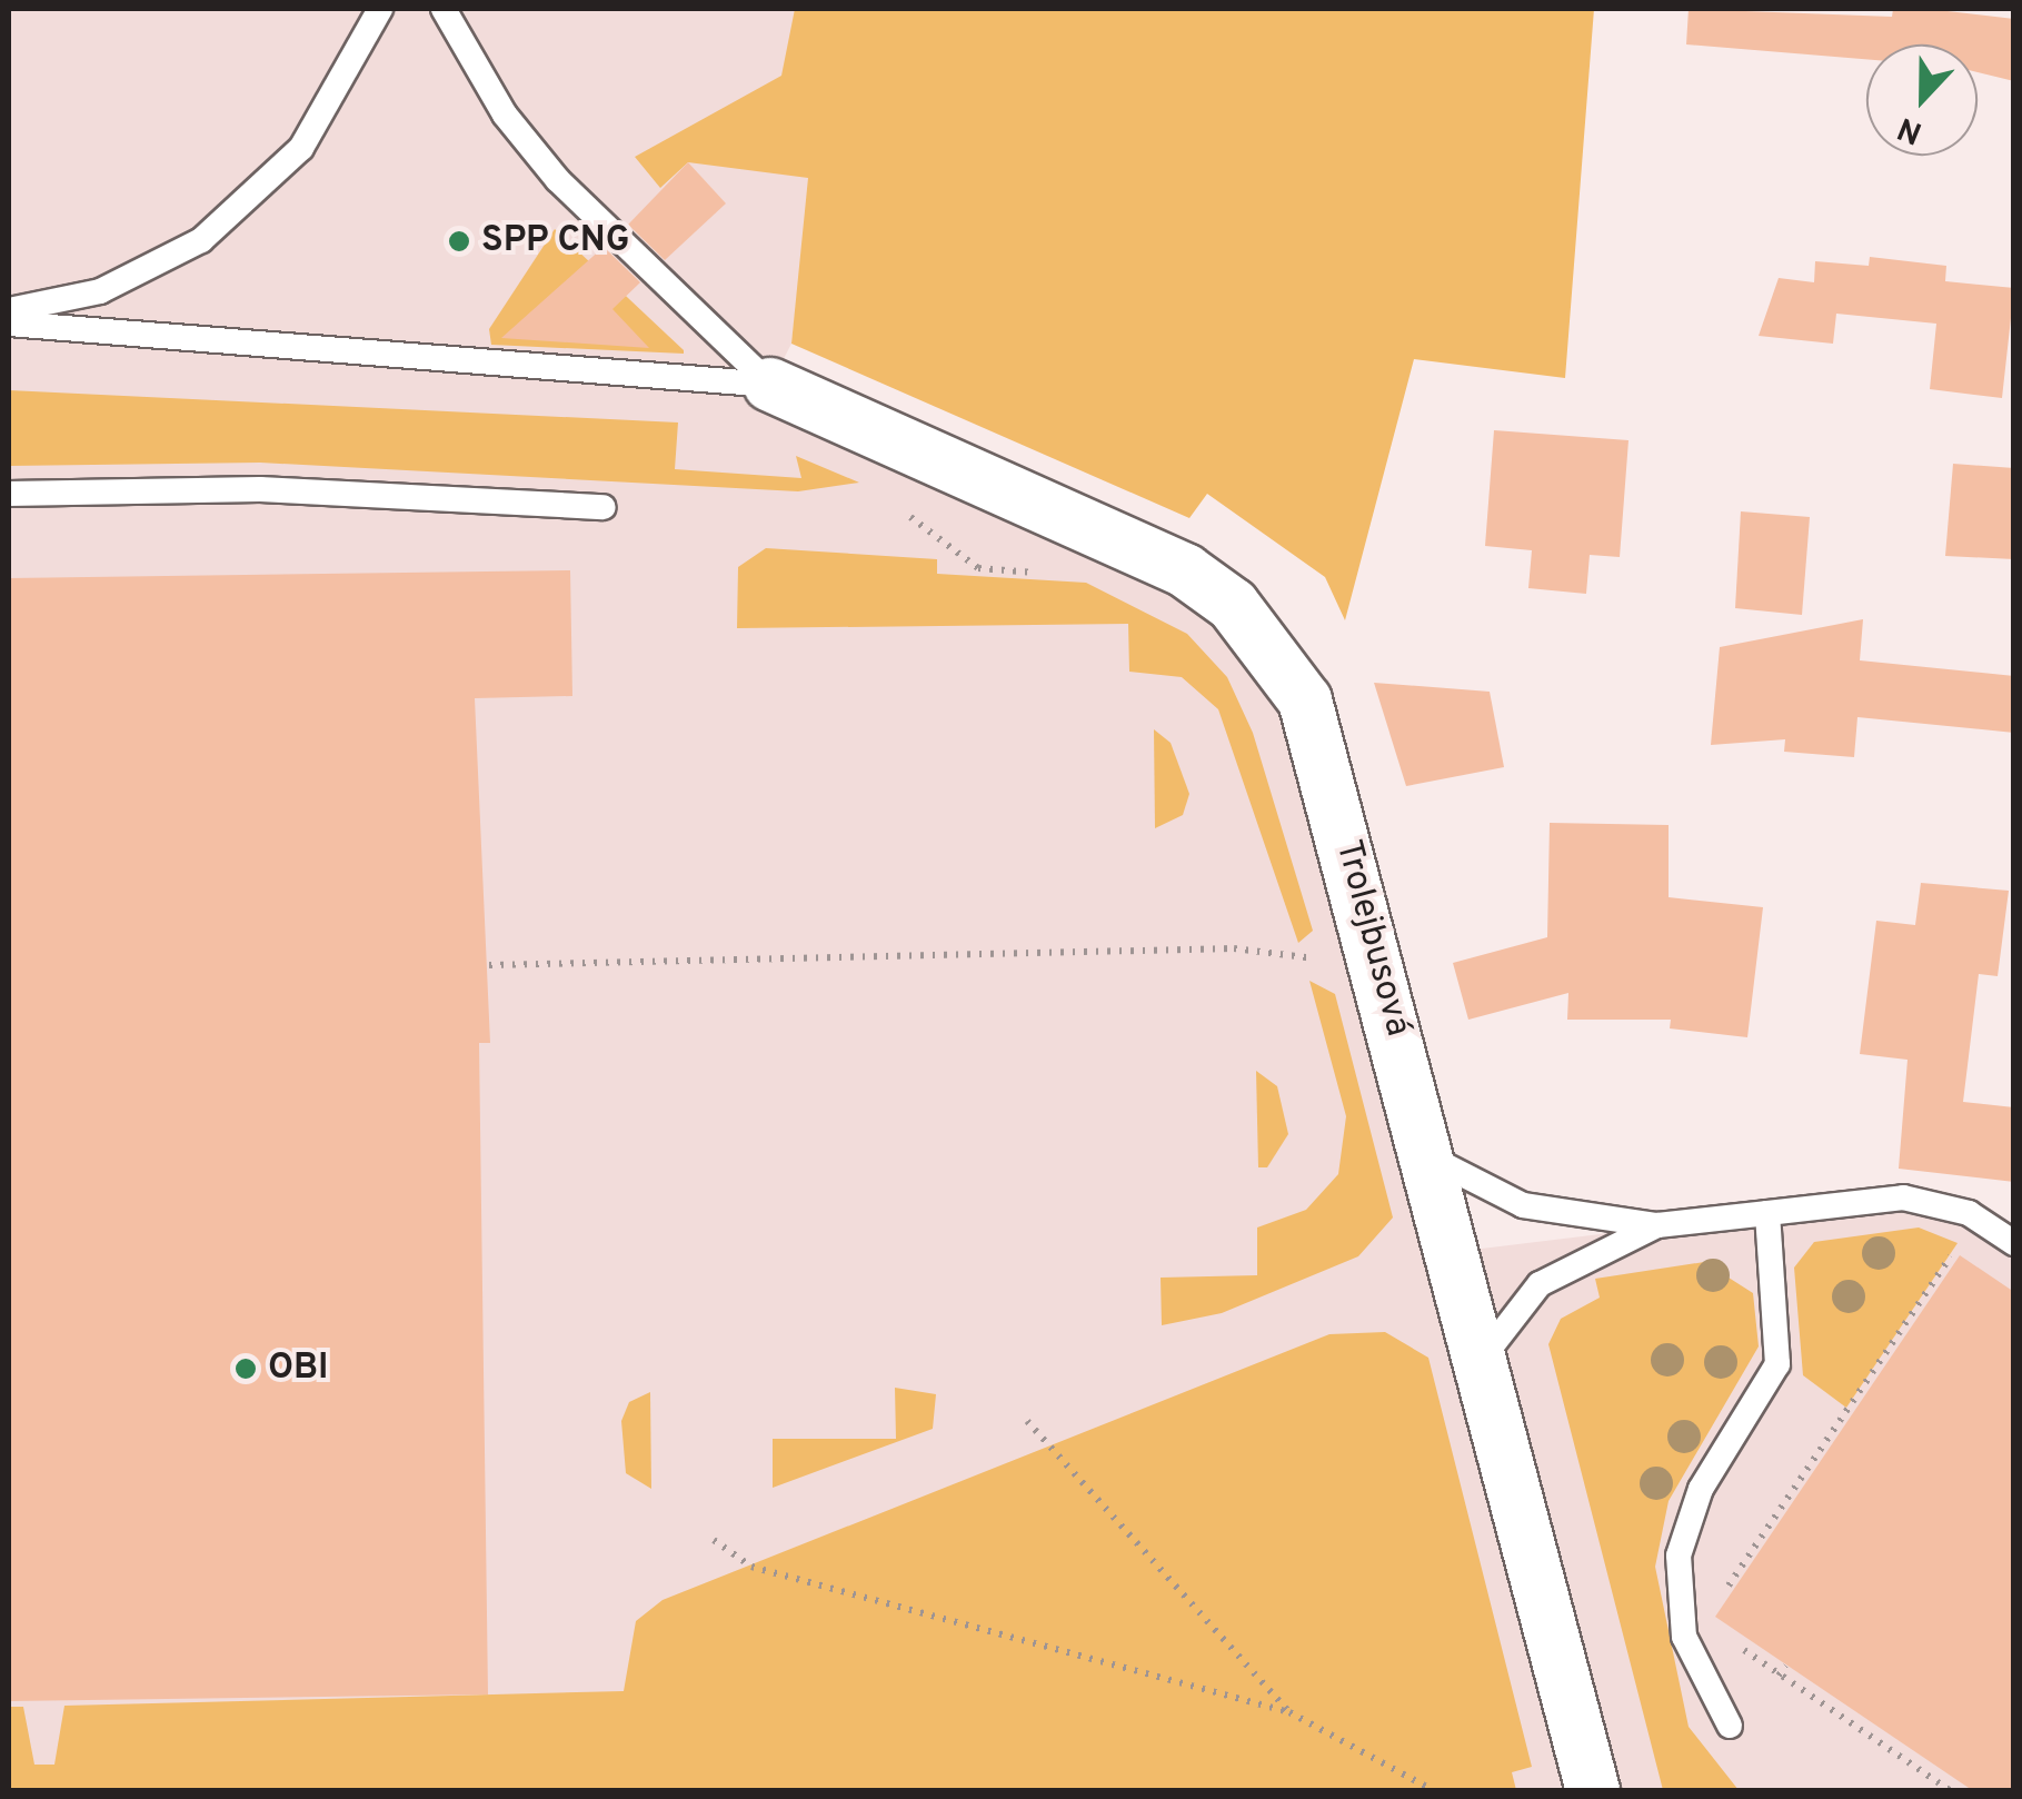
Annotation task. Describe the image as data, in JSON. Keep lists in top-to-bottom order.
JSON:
{
  "streets": {
    "street": ["Trolejbusová"]
  },
  "places": ["SPP CNG", "OBI"],
  "north": "bottom"
}
